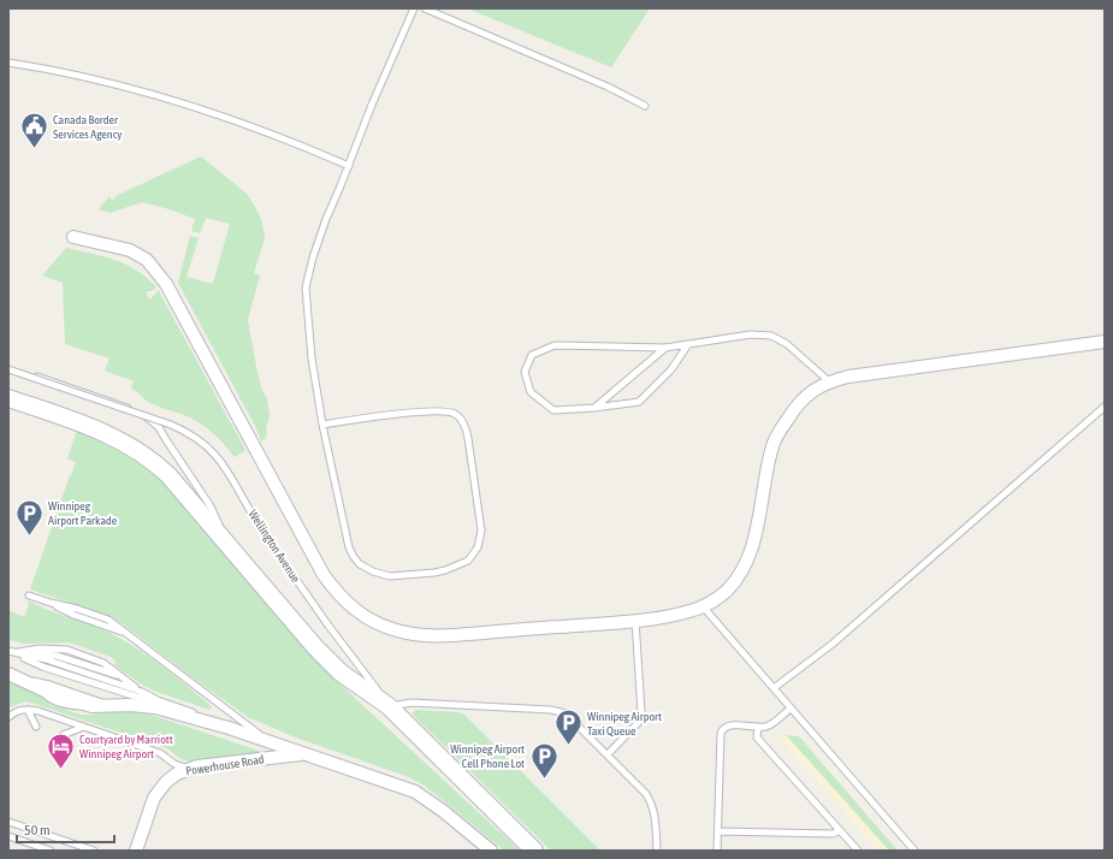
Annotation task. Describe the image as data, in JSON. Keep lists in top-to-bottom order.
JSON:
{
  "streets": {
    "main road": ["Wellington Avenue"],
    "street": ["Powerhouse Road"]
  },
  "places": {
    "public building": ["Canada Border Services Agency"],
    "parking": ["Winnipeg Airport Parkade", "Winnipeg Airport Taxi Queue", "Winnipeg Airport Cell Phone Lot"],
    "hotel": ["Courtyard by Marriott Winnipeg Airport"]
  },
  "scale_bar": "50 m"
}
